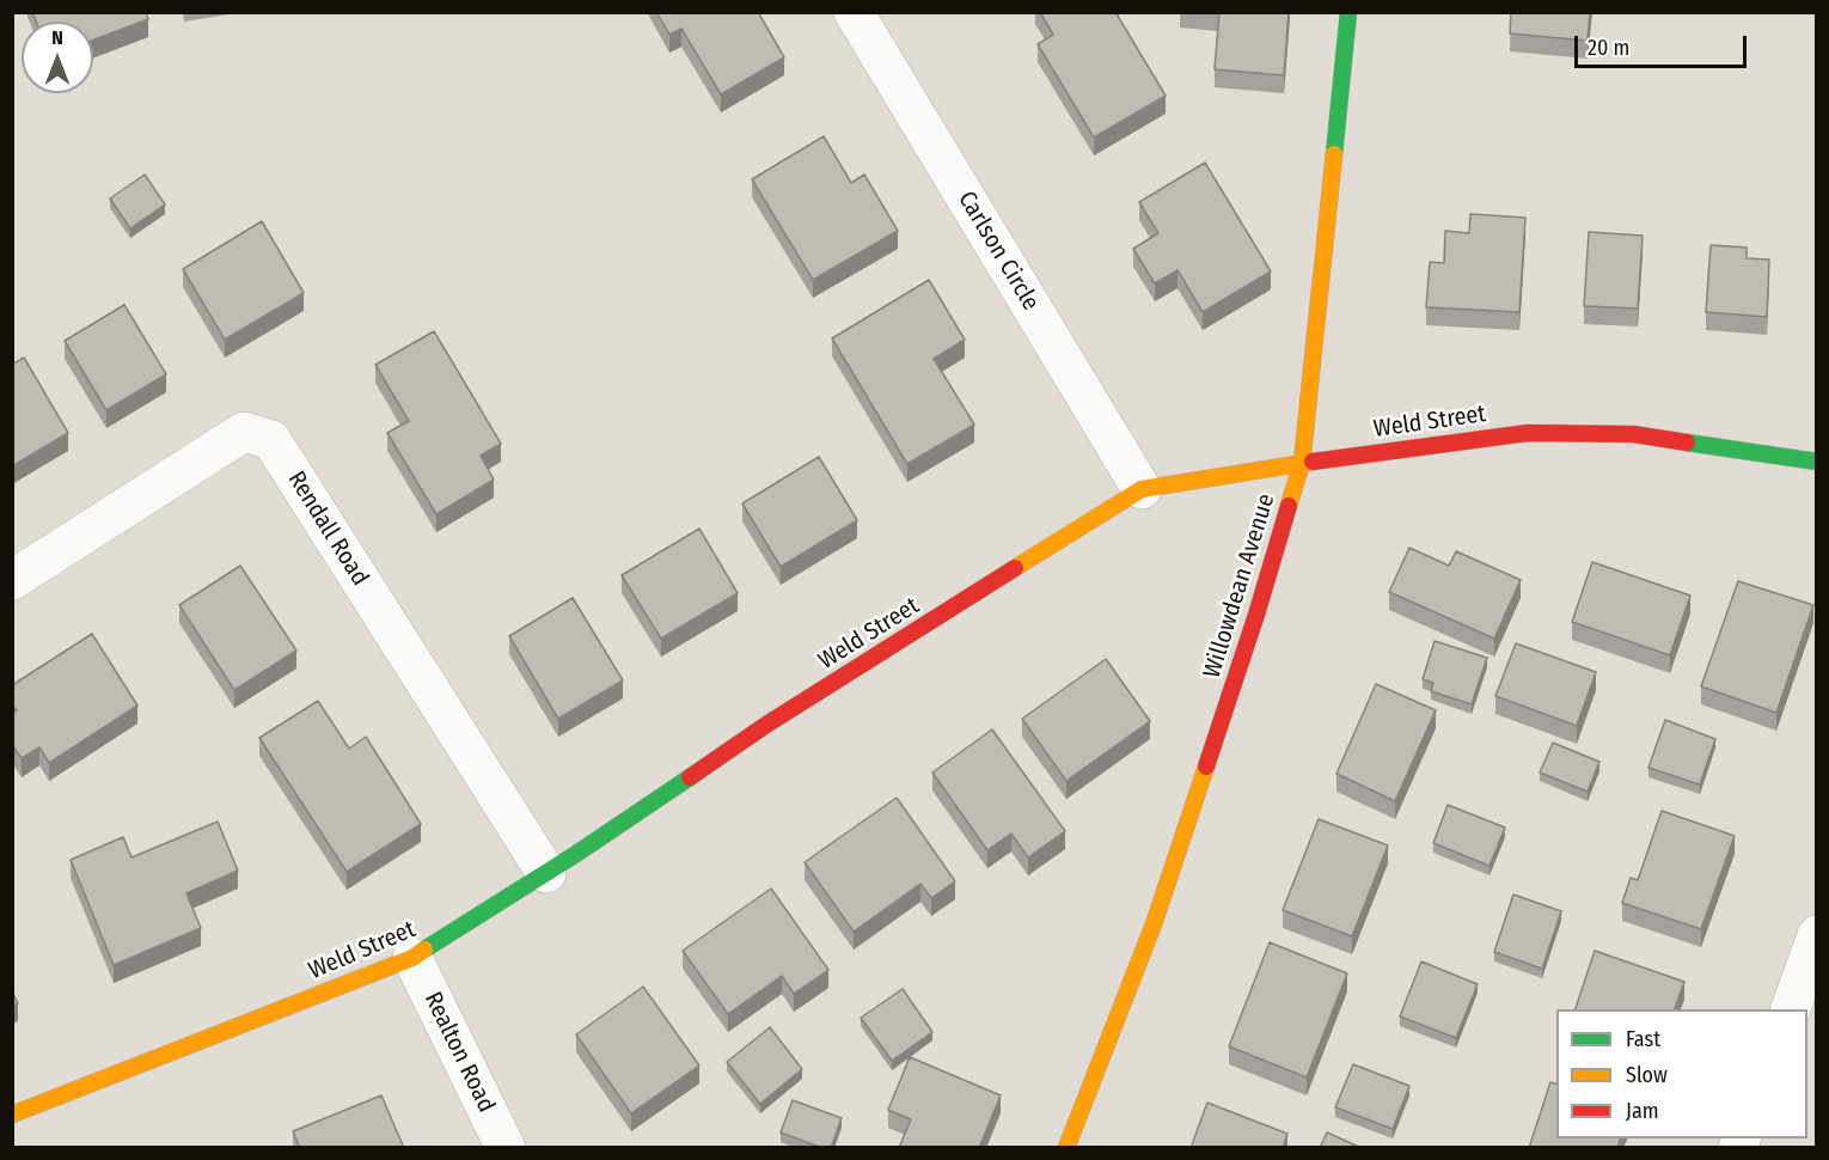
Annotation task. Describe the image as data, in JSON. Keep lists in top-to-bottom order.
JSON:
{
  "streets": {
    "street": [
      "Carlson Circle",
      "Weld Street",
      "Rendall Road",
      "Willowdean Avenue",
      "Realton Road"
    ]
  },
  "crossings": [
    ["Carlson Circle", "Weld Street"],
    ["Weld Street", "Rendall Road"],
    ["Weld Street", "Willowdean Avenue"],
    ["Weld Street", "Realton Road"]
  ],
  "legend": ["Fast", "Slow", "Jam"],
  "scale_bar": "20 m",
  "north": "top"
}
